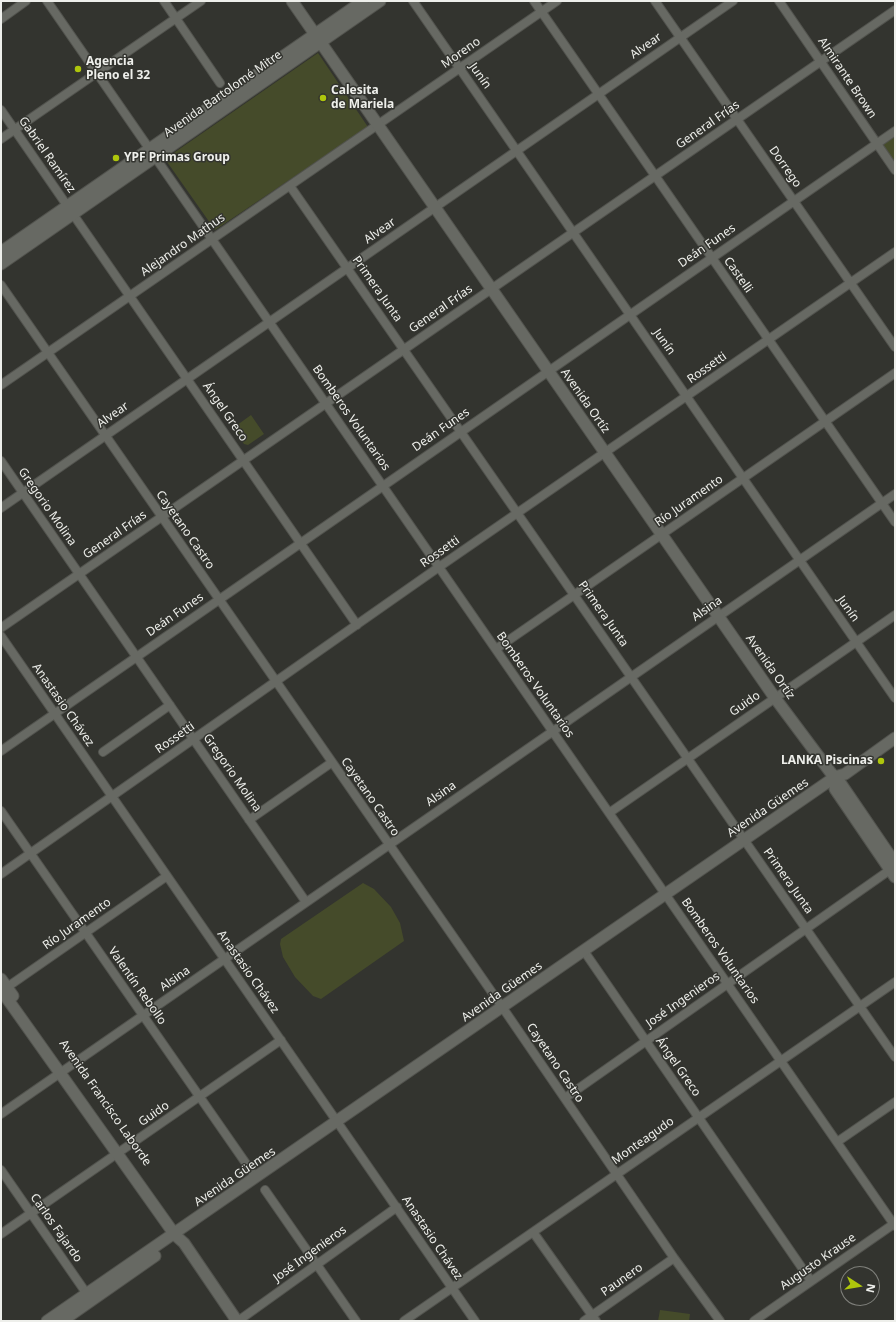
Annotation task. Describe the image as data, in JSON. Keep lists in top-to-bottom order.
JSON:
{
  "streets": {
    "main road": [
      "Avenida Bartolomé Mitre",
      "Avenida Ortíz",
      "Avenida Güemes",
      "Avenida Francisco Laborde"
    ],
    "street": [
      "Alvear",
      "Moreno",
      "Junín",
      "Almirante Brown",
      "General Frías",
      "Gabriel Ramírez",
      "Dorrego",
      "Alejandro Mathus",
      "Deán Funes",
      "Castelli",
      "Primera Junta",
      "Rossetti",
      "Ángel Greco",
      "Bomberos Voluntarios",
      "Río Juramento",
      "Gregorio Molina",
      "Cayetano Castro",
      "Alsina",
      "Guido",
      "Anastasio Chávez",
      "Valentín Rebollo",
      "José Ingenieros",
      "Monteagudo",
      "Carlos Fajardo",
      "Augusto Krause",
      "Paunero"
    ]
  },
  "crossings": [
    ["Alvear", "Junín"],
    ["Alvear", "Dorrego"],
    ["Alvear", "Castelli"],
    ["Alvear", "Primera Junta"],
    ["Alvear", "Avenida Ortíz"],
    ["Alvear", "Ángel Greco"],
    ["Alvear", "Bomberos Voluntarios"],
    ["Alvear", "Gregorio Molina"],
    ["Alvear", "Cayetano Castro"],
    ["Moreno", "Junín"],
    ["Moreno", "Alejandro Mathus"],
    ["Moreno", "Castelli"],
    ["Moreno", "Avenida Ortíz"],
    ["Junín", "General Frías"],
    ["Junín", "Deán Funes"],
    ["Junín", "Rossetti"],
    ["Junín", "Río Juramento"],
    ["Junín", "Alsina"],
    ["Junín", "Guido"],
    ["Almirante Brown", "General Frías"],
    ["Almirante Brown", "Deán Funes"],
    ["Avenida Bartolomé Mitre", "Gabriel Ramírez"],
    ["Avenida Bartolomé Mitre", "Avenida Ortíz"],
    ["Avenida Bartolomé Mitre", "Ángel Greco"],
    ["Avenida Bartolomé Mitre", "Bomberos Voluntarios"],
    ["General Frías", "Dorrego"],
    ["General Frías", "Castelli"],
    ["General Frías", "Primera Junta"],
    ["General Frías", "Avenida Ortíz"],
    ["General Frías", "Ángel Greco"],
    ["General Frías", "Bomberos Voluntarios"],
    ["General Frías", "Gregorio Molina"],
    ["General Frías", "Cayetano Castro"],
    ["Gabriel Ramírez", "Ángel Greco"],
    ["Dorrego", "Deán Funes"],
    ["Dorrego", "Rossetti"],
    ["Alejandro Mathus", "Primera Junta"],
    ["Alejandro Mathus", "Avenida Ortíz"],
    ["Alejandro Mathus", "Ángel Greco"],
    ["Alejandro Mathus", "Bomberos Voluntarios"],
    ["Alejandro Mathus", "Cayetano Castro"],
    ["Deán Funes", "Castelli"],
    ["Deán Funes", "Primera Junta"],
    ["Deán Funes", "Avenida Ortíz"],
    ["Deán Funes", "Ángel Greco"],
    ["Deán Funes", "Bomberos Voluntarios"],
    ["Deán Funes", "Gregorio Molina"],
    ["Deán Funes", "Cayetano Castro"],
    ["Deán Funes", "Anastasio Chávez"],
    ["Castelli", "Rossetti"],
    ["Castelli", "Río Juramento"],
    ["Castelli", "Alsina"],
    ["Primera Junta", "Rossetti"],
    ["Primera Junta", "Río Juramento"],
    ["Primera Junta", "Alsina"],
    ["Primera Junta", "Guido"],
    ["Primera Junta", "Avenida Güemes"],
    ["Primera Junta", "José Ingenieros"],
    ["Primera Junta", "Monteagudo"],
    ["Rossetti", "Avenida Ortíz"],
    ["Rossetti", "Ángel Greco"],
    ["Rossetti", "Bomberos Voluntarios"],
    ["Rossetti", "Gregorio Molina"],
    ["Rossetti", "Cayetano Castro"],
    ["Rossetti", "Anastasio Chávez"],
    ["Rossetti", "Valentín Rebollo"],
    ["Avenida Ortíz", "Río Juramento"],
    ["Avenida Ortíz", "Alsina"],
    ["Avenida Ortíz", "Guido"],
    ["Avenida Ortíz", "Avenida Güemes"],
    ["Avenida Ortíz", "José Ingenieros"],
    ["Ángel Greco", "Avenida Güemes"],
    ["Ángel Greco", "José Ingenieros"],
    ["Ángel Greco", "Monteagudo"],
    ["Ángel Greco", "Augusto Krause"],
    ["Bomberos Voluntarios", "Río Juramento"],
    ["Bomberos Voluntarios", "Alsina"],
    ["Bomberos Voluntarios", "Guido"],
    ["Bomberos Voluntarios", "Avenida Güemes"],
    ["Bomberos Voluntarios", "José Ingenieros"],
    ["Bomberos Voluntarios", "Monteagudo"],
    ["Bomberos Voluntarios", "Augusto Krause"],
    ["Río Juramento", "Anastasio Chávez"],
    ["Río Juramento", "Valentín Rebollo"],
    ["Río Juramento", "Avenida Francisco Laborde"],
    ["Gregorio Molina", "Alsina"],
    ["Cayetano Castro", "Alsina"],
    ["Cayetano Castro", "Avenida Güemes"],
    ["Cayetano Castro", "José Ingenieros"],
    ["Cayetano Castro", "Monteagudo"],
    ["Cayetano Castro", "Paunero"],
    ["Alsina", "Anastasio Chávez"],
    ["Alsina", "Valentín Rebollo"],
    ["Alsina", "Avenida Francisco Laborde"],
    ["Guido", "Anastasio Chávez"],
    ["Guido", "Valentín Rebollo"],
    ["Guido", "Avenida Francisco Laborde"],
    ["Guido", "Carlos Fajardo"],
    ["Anastasio Chávez", "Avenida Güemes"],
    ["Anastasio Chávez", "José Ingenieros"],
    ["Anastasio Chávez", "Monteagudo"],
    ["Avenida Güemes", "Avenida Francisco Laborde"],
    ["Avenida Güemes", "Carlos Fajardo"],
    ["José Ingenieros", "Avenida Francisco Laborde"]
  ],
  "places": [
    "Agencia Pleno el 32",
    "Calesita de Mariela",
    "YPF Primas Group",
    "LANKA Piscinas"
  ],
  "north": "right"
}
